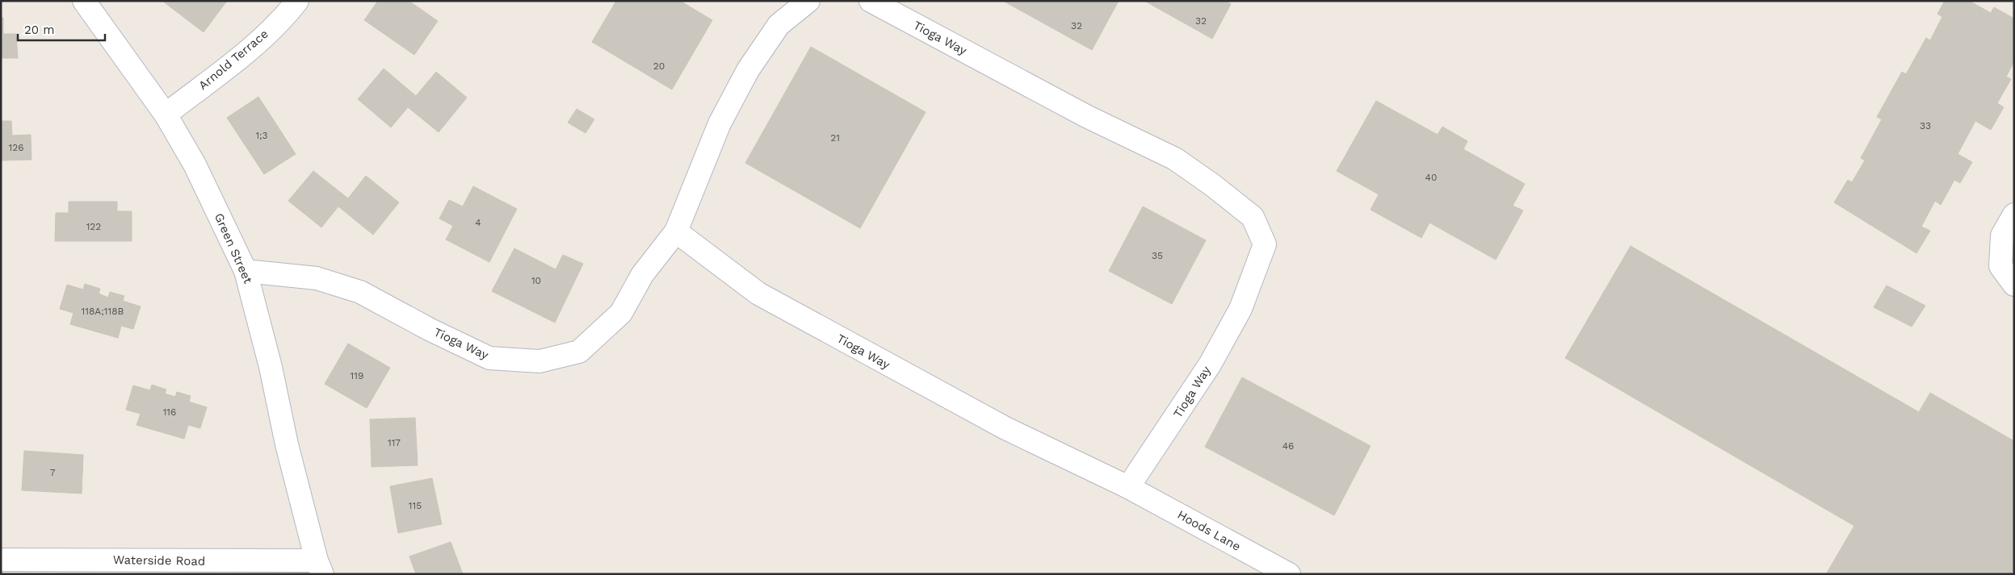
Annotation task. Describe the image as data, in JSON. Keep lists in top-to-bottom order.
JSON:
{
  "streets": {
    "street": [
      "Tioga Way",
      "Arnold Terrace",
      "Green Street",
      "Hoods Lane",
      "Waterside Road"
    ]
  },
  "crossings": [
    ["Tioga Way", "Green Street"],
    ["Tioga Way", "Hoods Lane"],
    ["Arnold Terrace", "Green Street"],
    ["Green Street", "Waterside Road"]
  ],
  "house_numbers": [
    "32",
    "32",
    "20",
    "33",
    "1;3",
    "21",
    "126",
    "40",
    "4",
    "122",
    "35",
    "10",
    "118A;118B",
    "119",
    "116",
    "117",
    "46",
    "7",
    "115"
  ],
  "scale_bar": "20 m"
}
